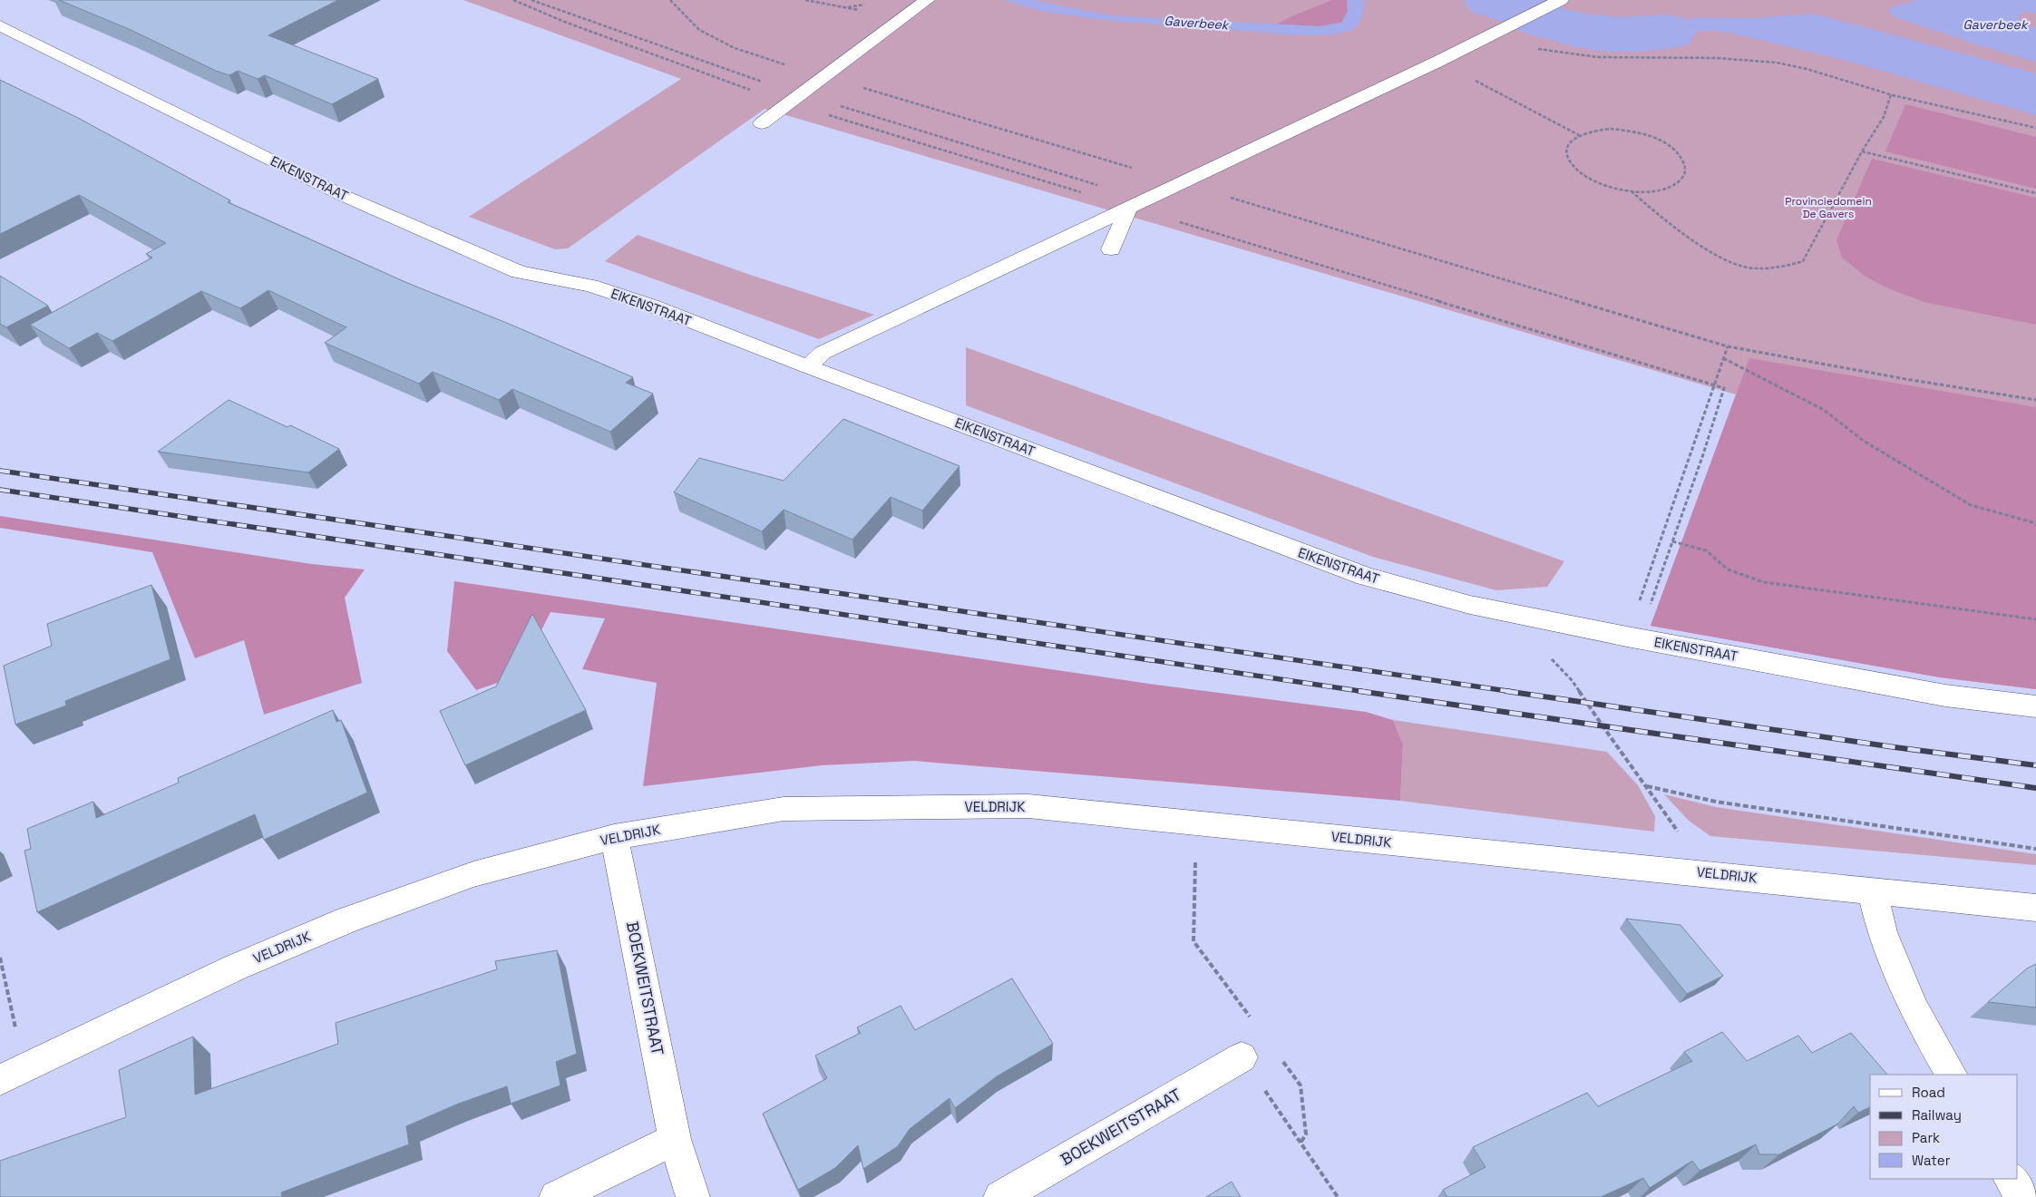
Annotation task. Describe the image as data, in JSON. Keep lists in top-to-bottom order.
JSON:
{
  "streets": {
    "street": ["EIKENSTRAAT", "VELDRIJK", "BOEKWEITSTRAAT"]
  },
  "crossings": [
    ["VELDRIJK", "BOEKWEITSTRAAT"]
  ],
  "water": ["Gaverbeek"],
  "parks": ["Provinciedomein De Gavers"],
  "legend": [
    "Road",
    "Railway",
    "Park",
    "Water"
  ]
}
